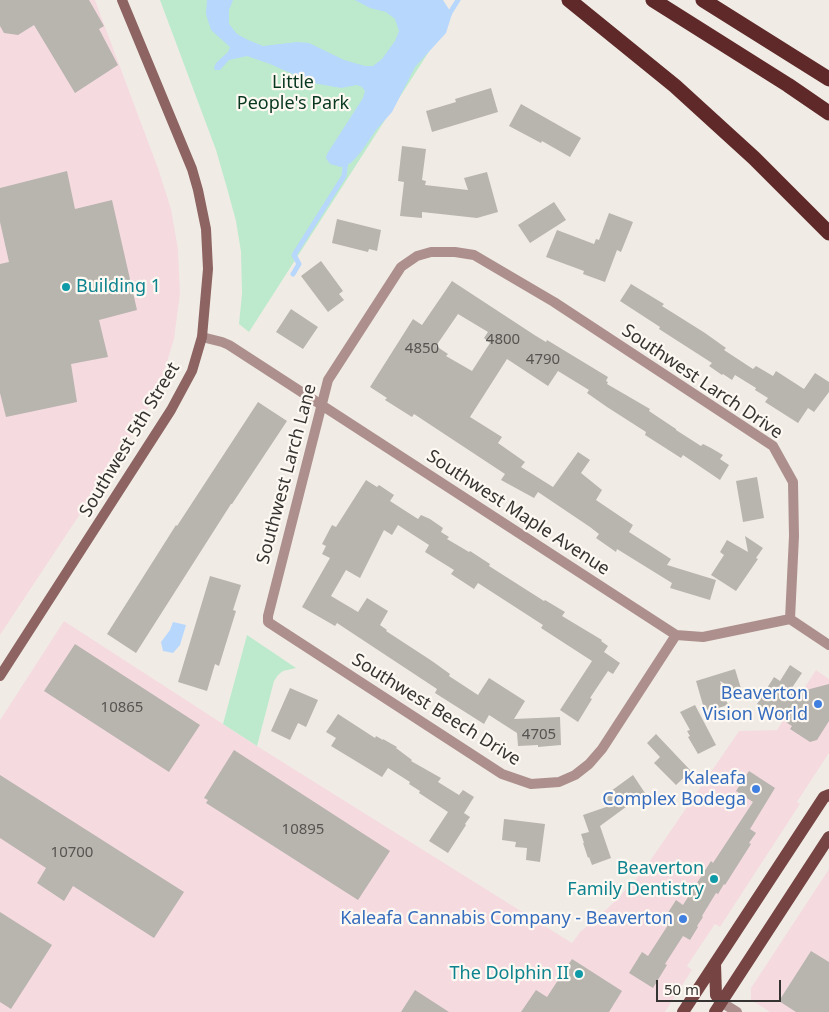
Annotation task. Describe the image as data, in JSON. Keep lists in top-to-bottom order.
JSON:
{
  "streets": {
    "street": [
      "Southwest Larch Drive",
      "Southwest 5th Street",
      "Southwest Larch Lane",
      "Southwest Maple Avenue",
      "Southwest Beech Drive"
    ]
  },
  "crossings": [
    ["Southwest Larch Drive", "Southwest Larch Lane"],
    ["Southwest Larch Drive", "Southwest Maple Avenue"],
    ["Southwest 5th Street", "Southwest Maple Avenue"],
    ["Southwest Larch Lane", "Southwest Maple Avenue"],
    ["Southwest Larch Lane", "Southwest Beech Drive"],
    ["Southwest Maple Avenue", "Southwest Beech Drive"]
  ],
  "parks": ["Little People's Park"],
  "places": [
    "Building 1",
    "Beaverton Vision World",
    "Kaleafa Complex Bodega",
    "Beaverton Family Dentistry",
    "Kaleafa Cannabis Company - Beaverton",
    "The Dolphin II"
  ],
  "house_numbers": [
    "4800",
    "4850",
    "4790",
    "10865",
    "4705",
    "10895",
    "10700"
  ],
  "scale_bar": "50 m"
}
